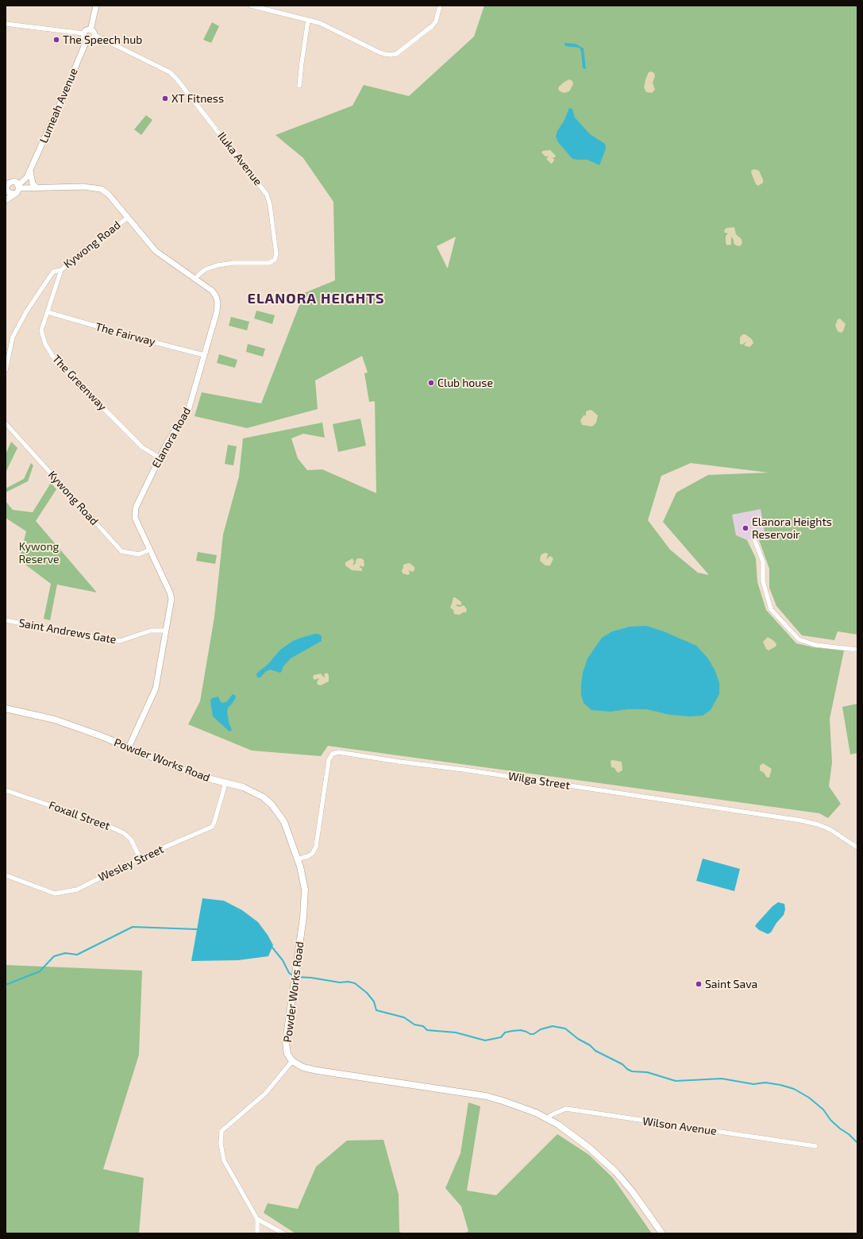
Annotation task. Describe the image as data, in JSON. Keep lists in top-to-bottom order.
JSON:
{
  "streets": {
    "main road": ["Powder Works Road"],
    "street": [
      "Lumeah Avenue",
      "Iluka Avenue",
      "Kywong Road",
      "The Fairway",
      "The Greenway",
      "Elanora Road",
      "Saint Andrews Gate",
      "Wilga Street",
      "Foxall Street",
      "Wesley Street",
      "Wilson Avenue"
    ]
  },
  "crossings": [
    ["Lumeah Avenue", "Iluka Avenue"],
    ["Lumeah Avenue", "Elanora Road"],
    ["Iluka Avenue", "Elanora Road"],
    ["Kywong Road", "The Greenway"],
    ["Kywong Road", "Elanora Road"],
    ["The Fairway", "The Greenway"],
    ["The Fairway", "Elanora Road"],
    ["The Greenway", "Elanora Road"],
    ["Elanora Road", "Saint Andrews Gate"],
    ["Elanora Road", "Powder Works Road"],
    ["Powder Works Road", "Wilga Street"],
    ["Powder Works Road", "Wesley Street"],
    ["Foxall Street", "Wesley Street"]
  ],
  "districts": ["ELANORA HEIGHTS"],
  "parks": ["Kywong Reserve"],
  "places": [
    "The Speech hub",
    "XT Fitness",
    "Club house",
    "Elanora Heights Reservoir",
    "Saint Sava"
  ]
}
